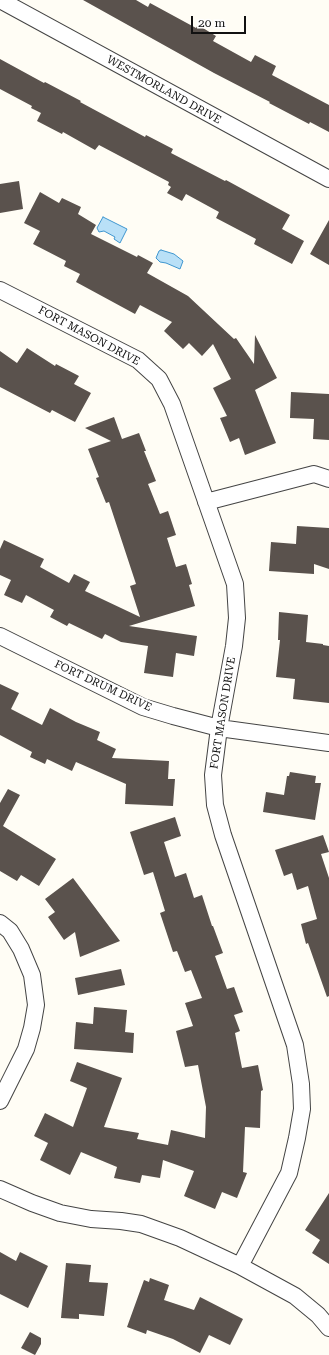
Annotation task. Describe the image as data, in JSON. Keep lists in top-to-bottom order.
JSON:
{
  "streets": {
    "street": ["WESTMORLAND DRIVE", "FORT MASON DRIVE", "FORT DRUM DRIVE"]
  },
  "crossings": [
    ["FORT MASON DRIVE", "FORT DRUM DRIVE"]
  ],
  "scale_bar": "20 m"
}
